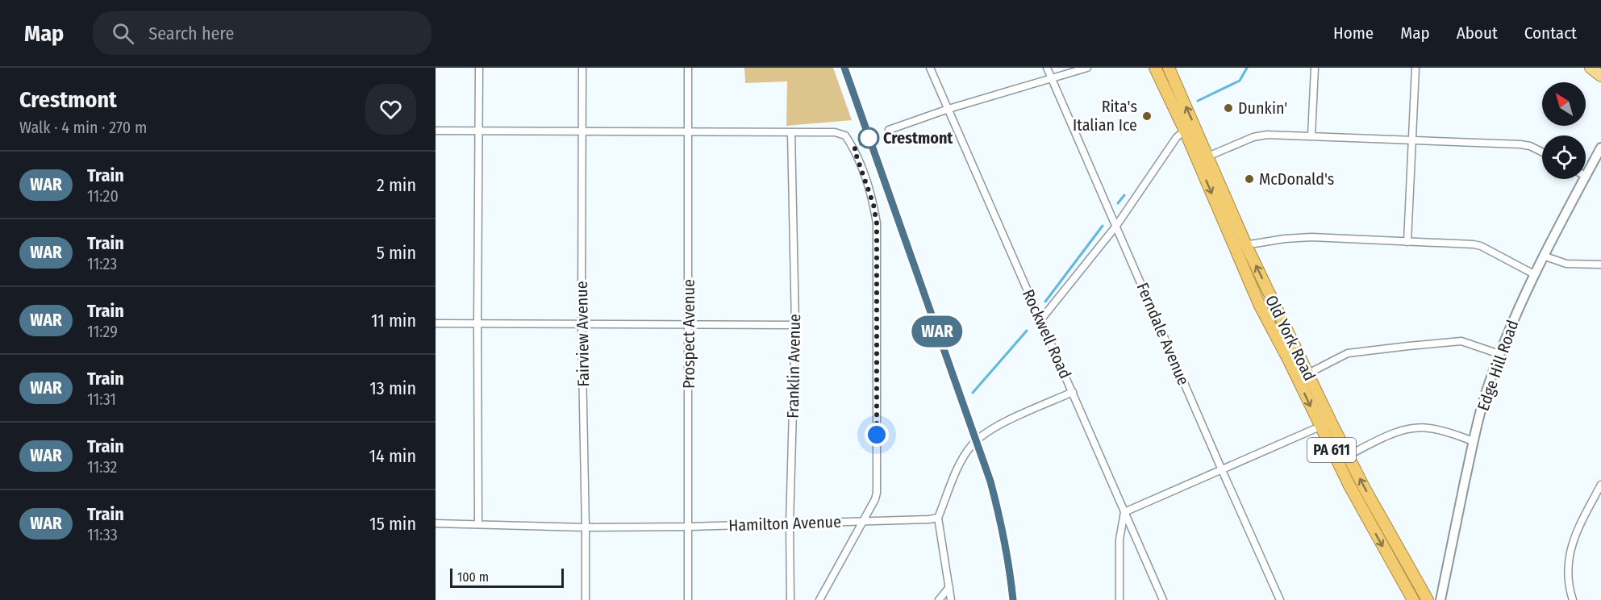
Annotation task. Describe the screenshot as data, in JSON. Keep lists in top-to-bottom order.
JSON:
{
  "streets": {
    "highway": ["Old York Road", "PA 611"],
    "street": [
      "Fairview Avenue",
      "Prospect Avenue",
      "Rockwell Road",
      "Ferndale Avenue",
      "Edge Hill Road",
      "Franklin Avenue",
      "Hamilton Avenue"
    ]
  },
  "crossings": [
    ["Fairview Avenue", "Hamilton Avenue"],
    ["Prospect Avenue", "Hamilton Avenue"],
    ["Franklin Avenue", "Hamilton Avenue"]
  ],
  "places": [
    "Dunkin'",
    "Rita's Italian Ice",
    "Crestmont",
    "McDonald's"
  ],
  "scale_bar": "100 m",
  "north": "top left",
  "page": {
    "header": "Map",
    "search": "Search here",
    "nav": [
      "Home",
      "Map",
      "About",
      "Contact"
    ],
    "heading": ["Crestmont", "Walk · 4 min · 270 m"],
    "on_map": "WAR",
    "list": [
      {
        "mark": "WAR",
        "name": "Train",
        "note": "11:20",
        "value": "2 min"
      },
      {
        "mark": "WAR",
        "name": "Train",
        "note": "11:23",
        "value": "5 min"
      },
      {
        "mark": "WAR",
        "name": "Train",
        "note": "11:29",
        "value": "11 min"
      },
      {
        "mark": "WAR",
        "name": "Train",
        "note": "11:31",
        "value": "13 min"
      },
      {
        "mark": "WAR",
        "name": "Train",
        "note": "11:32",
        "value": "14 min"
      },
      {
        "mark": "WAR",
        "name": "Train",
        "note": "11:33",
        "value": "15 min"
      }
    ],
    "scale": "100 m"
  }
}
